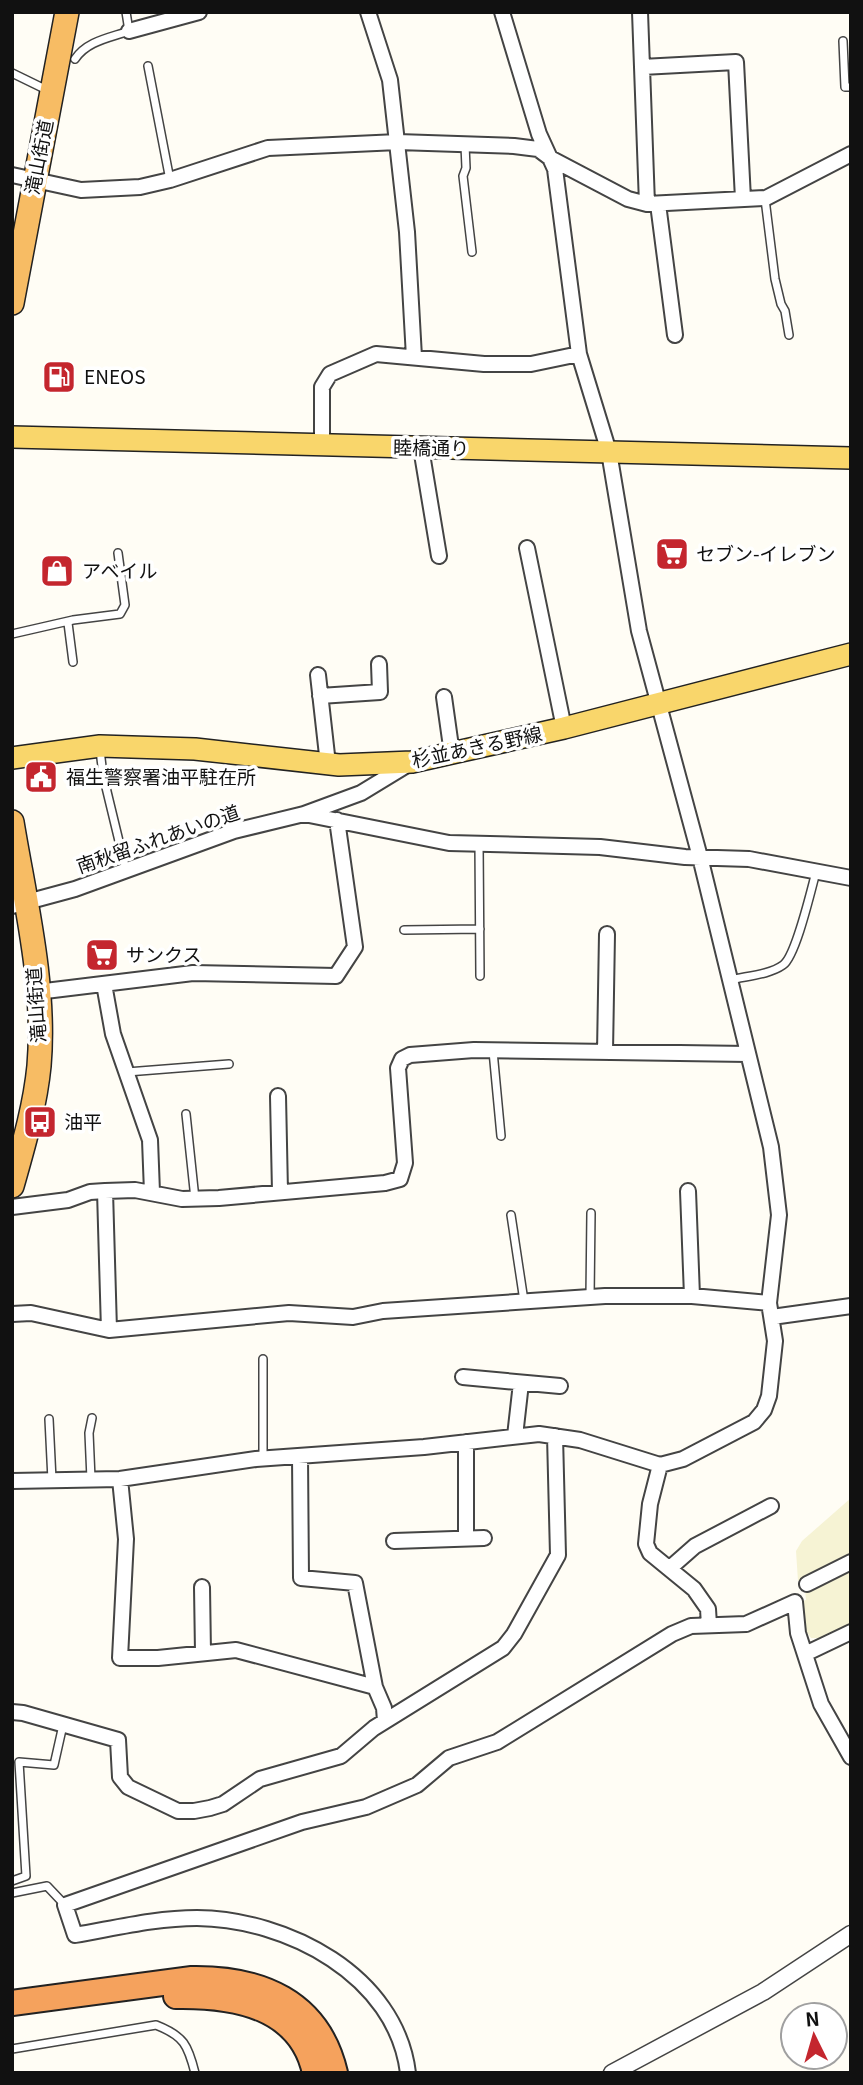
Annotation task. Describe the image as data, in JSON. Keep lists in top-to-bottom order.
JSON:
{
  "streets": {
    "highway": ["滝山街道"],
    "main road": ["睦橋通り", "杉並あきる野線"],
    "street": ["南秋留ふれあいの道"]
  },
  "crossings": [
    ["滝山街道", "南秋留ふれあいの道"],
    ["杉並あきる野線", "南秋留ふれあいの道"]
  ],
  "places": {
    "fuel station": ["ENEOS"],
    "supermarket": ["セブン-イレブン", "サンクス"],
    "shop": ["アベイル"],
    "public building": ["福生警察署油平駐在所"],
    "bus stop": ["油平"]
  },
  "north": "top"
}
